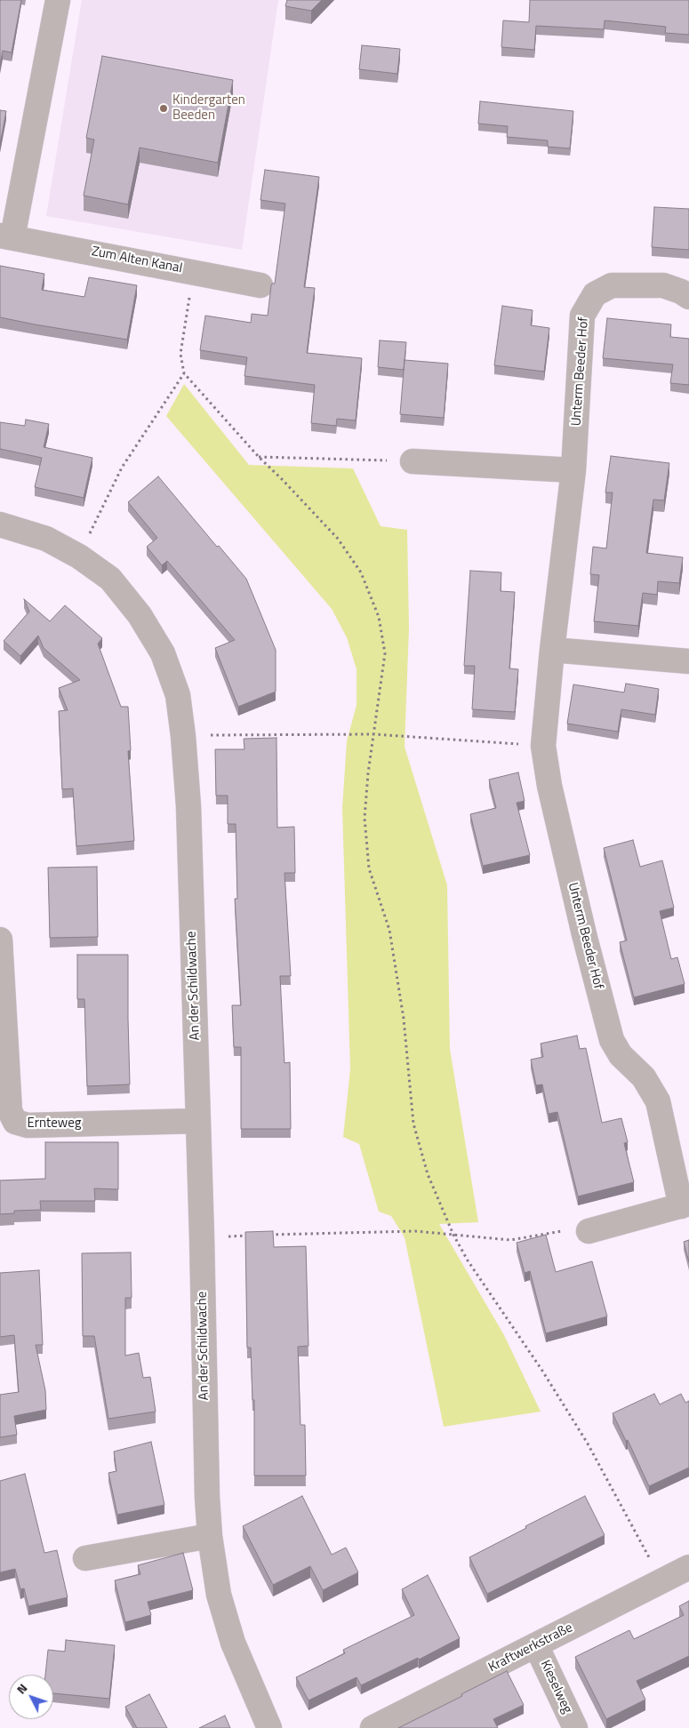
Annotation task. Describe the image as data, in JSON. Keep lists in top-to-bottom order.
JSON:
{
  "streets": {
    "street": [
      "Zum Alten Kanal",
      "Unterm Beeder Hof",
      "An der Schildwache",
      "Ernteweg",
      "Kraftwerkstraße",
      "Kieselweg"
    ]
  },
  "crossings": [
    ["An der Schildwache", "Ernteweg"],
    ["Kraftwerkstraße", "Kieselweg"]
  ],
  "places": ["Kindergarten Beeden"],
  "north": "top left"
}
